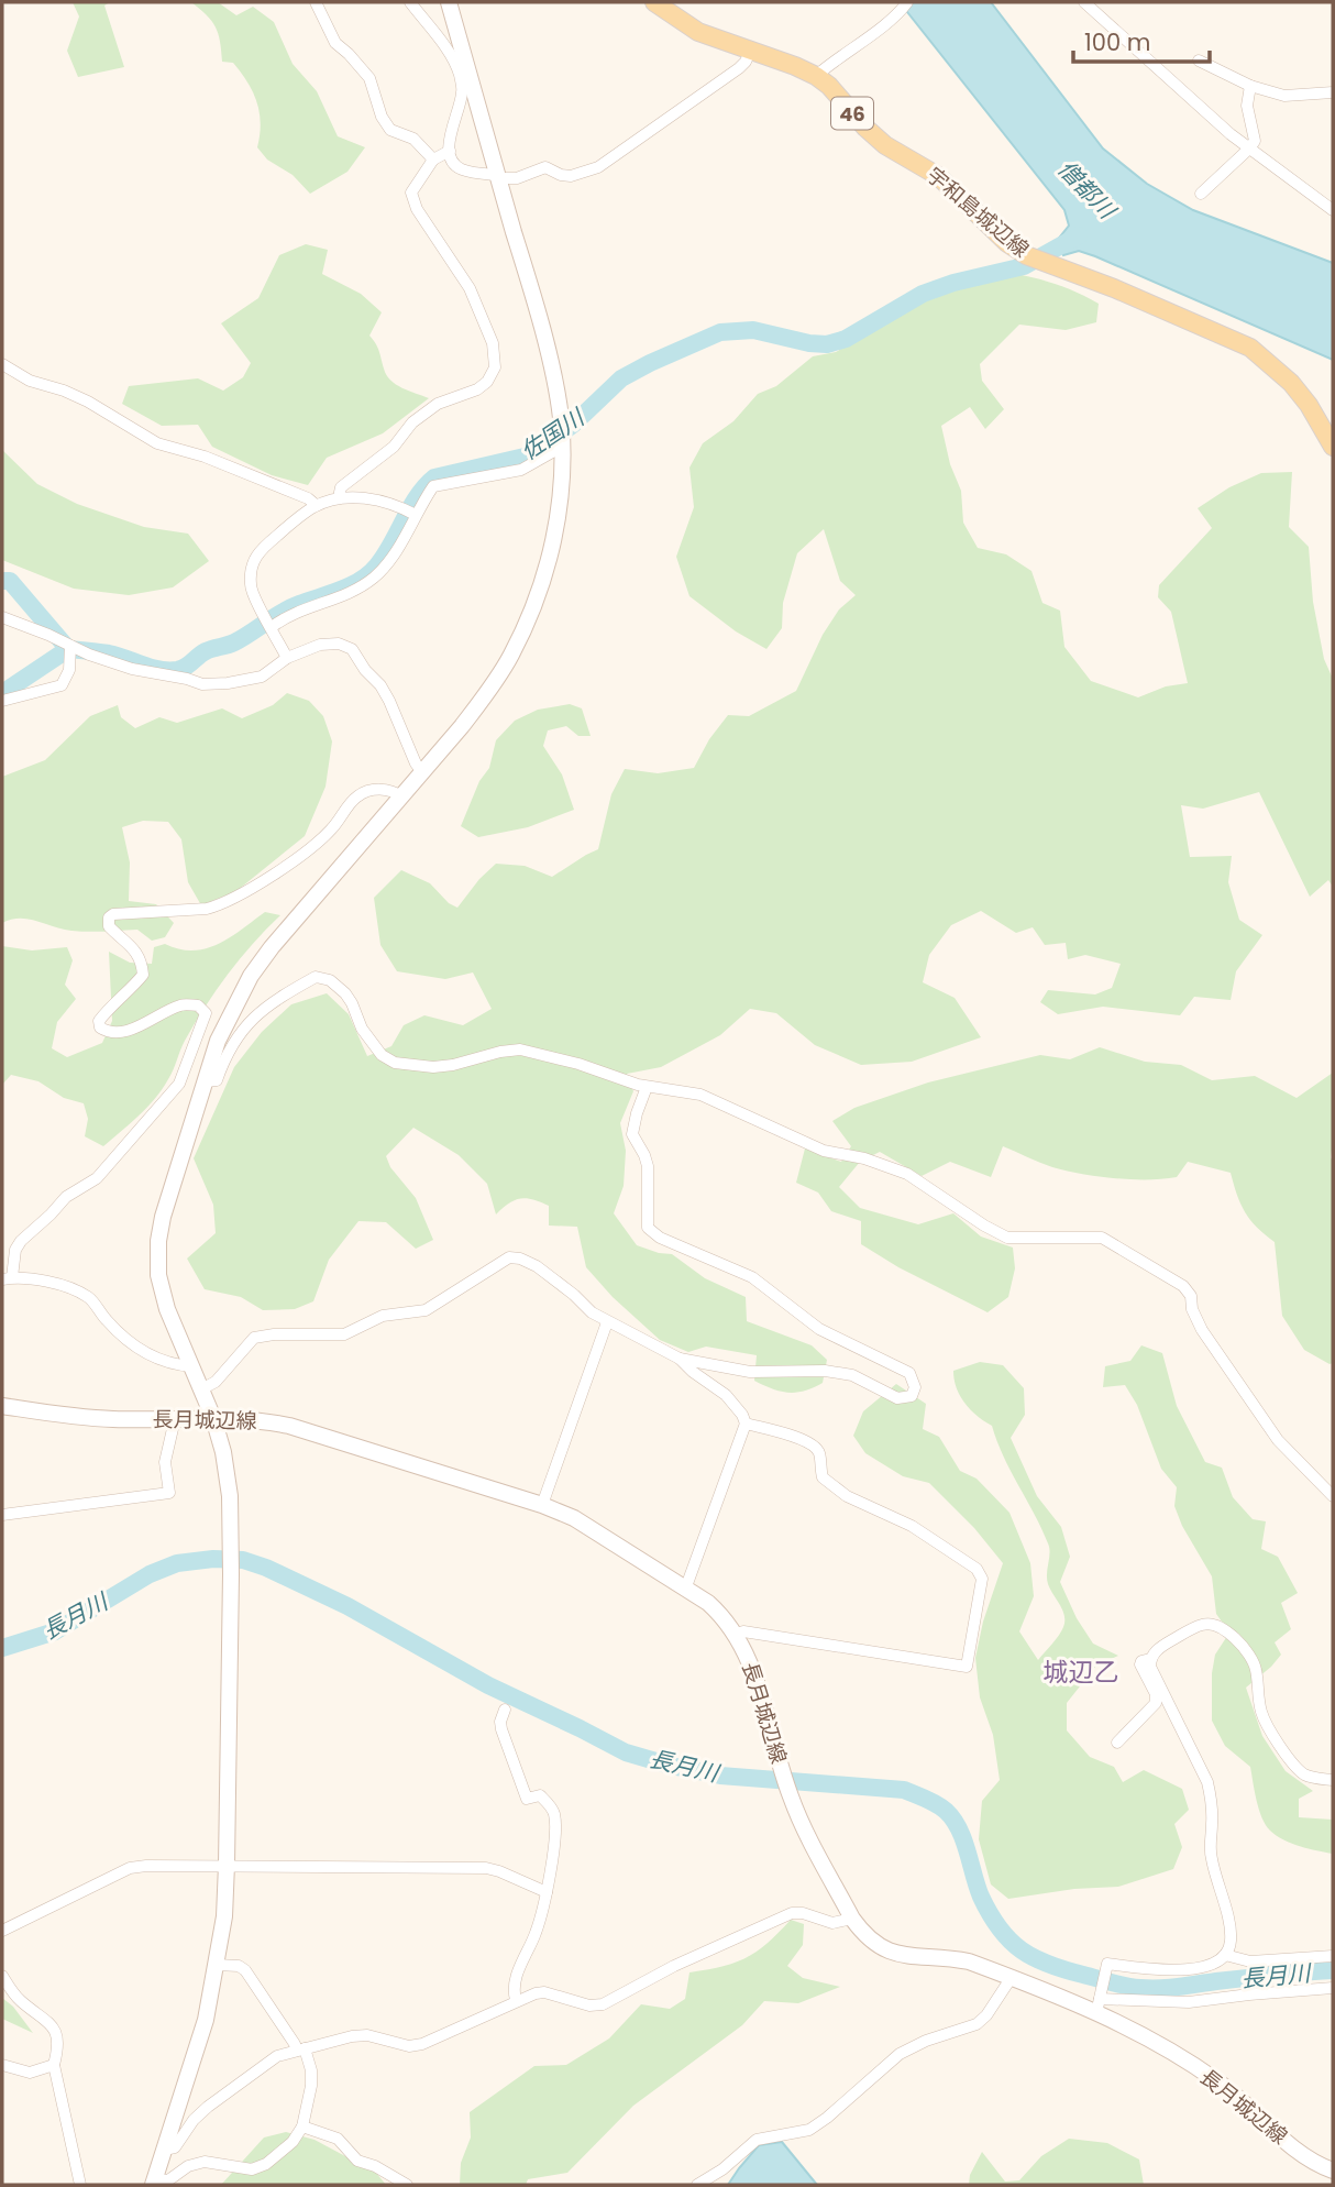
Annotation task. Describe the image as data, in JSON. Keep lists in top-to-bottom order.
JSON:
{
  "streets": {
    "main road": ["46", "宇和島城辺線"],
    "street": ["長月城辺線"]
  },
  "districts": ["城辺乙"],
  "water": ["僧都川", "佐国川", "長月川"],
  "scale_bar": "100 m"
}
